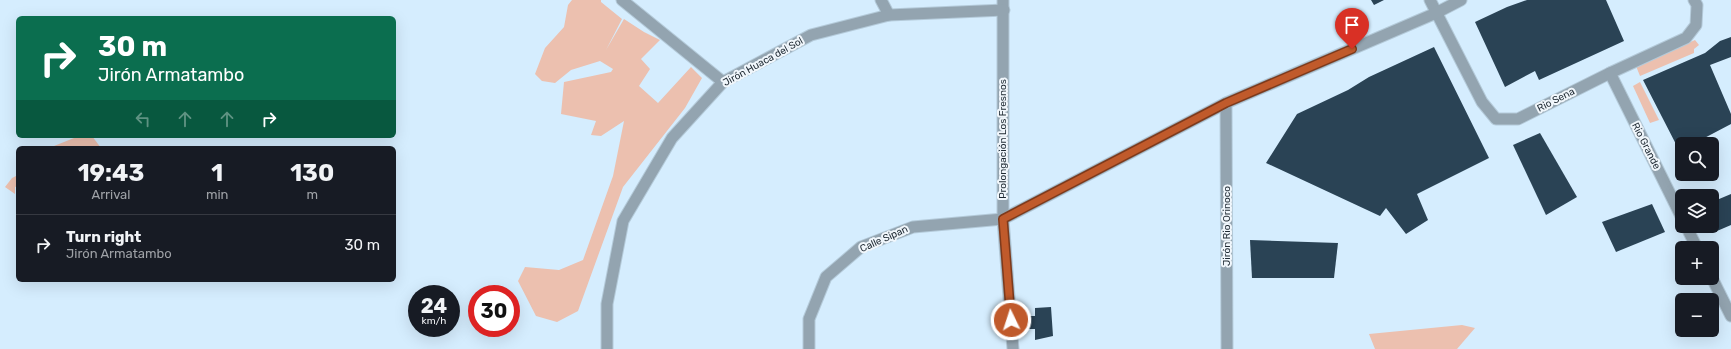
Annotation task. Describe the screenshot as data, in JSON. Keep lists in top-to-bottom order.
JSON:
{
  "streets": {
    "street": [
      "Jirón Huaca del Sol",
      "Rio Sena",
      "Prolongación Los Fresnos",
      "Rio Grande",
      "Jirón Rio Orinoco",
      "Calle Sipan"
    ]
  },
  "crossings": [
    ["Jirón Huaca del Sol", "Prolongación Los Fresnos"],
    ["Rio Sena", "Rio Grande"],
    ["Prolongación Los Fresnos", "Calle Sipan"]
  ],
  "page": {
    "turn": ["30 m", "Jirón Armatambo"],
    "map_buttons": ["+", "−"],
    "eta": [
      "19:43",
      "Arrival",
      "1",
      "min",
      "130",
      "m"
    ],
    "list": [
      {
        "name": "Turn right",
        "note": "Jirón Armatambo",
        "value": "30 m"
      }
    ],
    "speed": "24 km/h",
    "limit": "30"
  }
}
